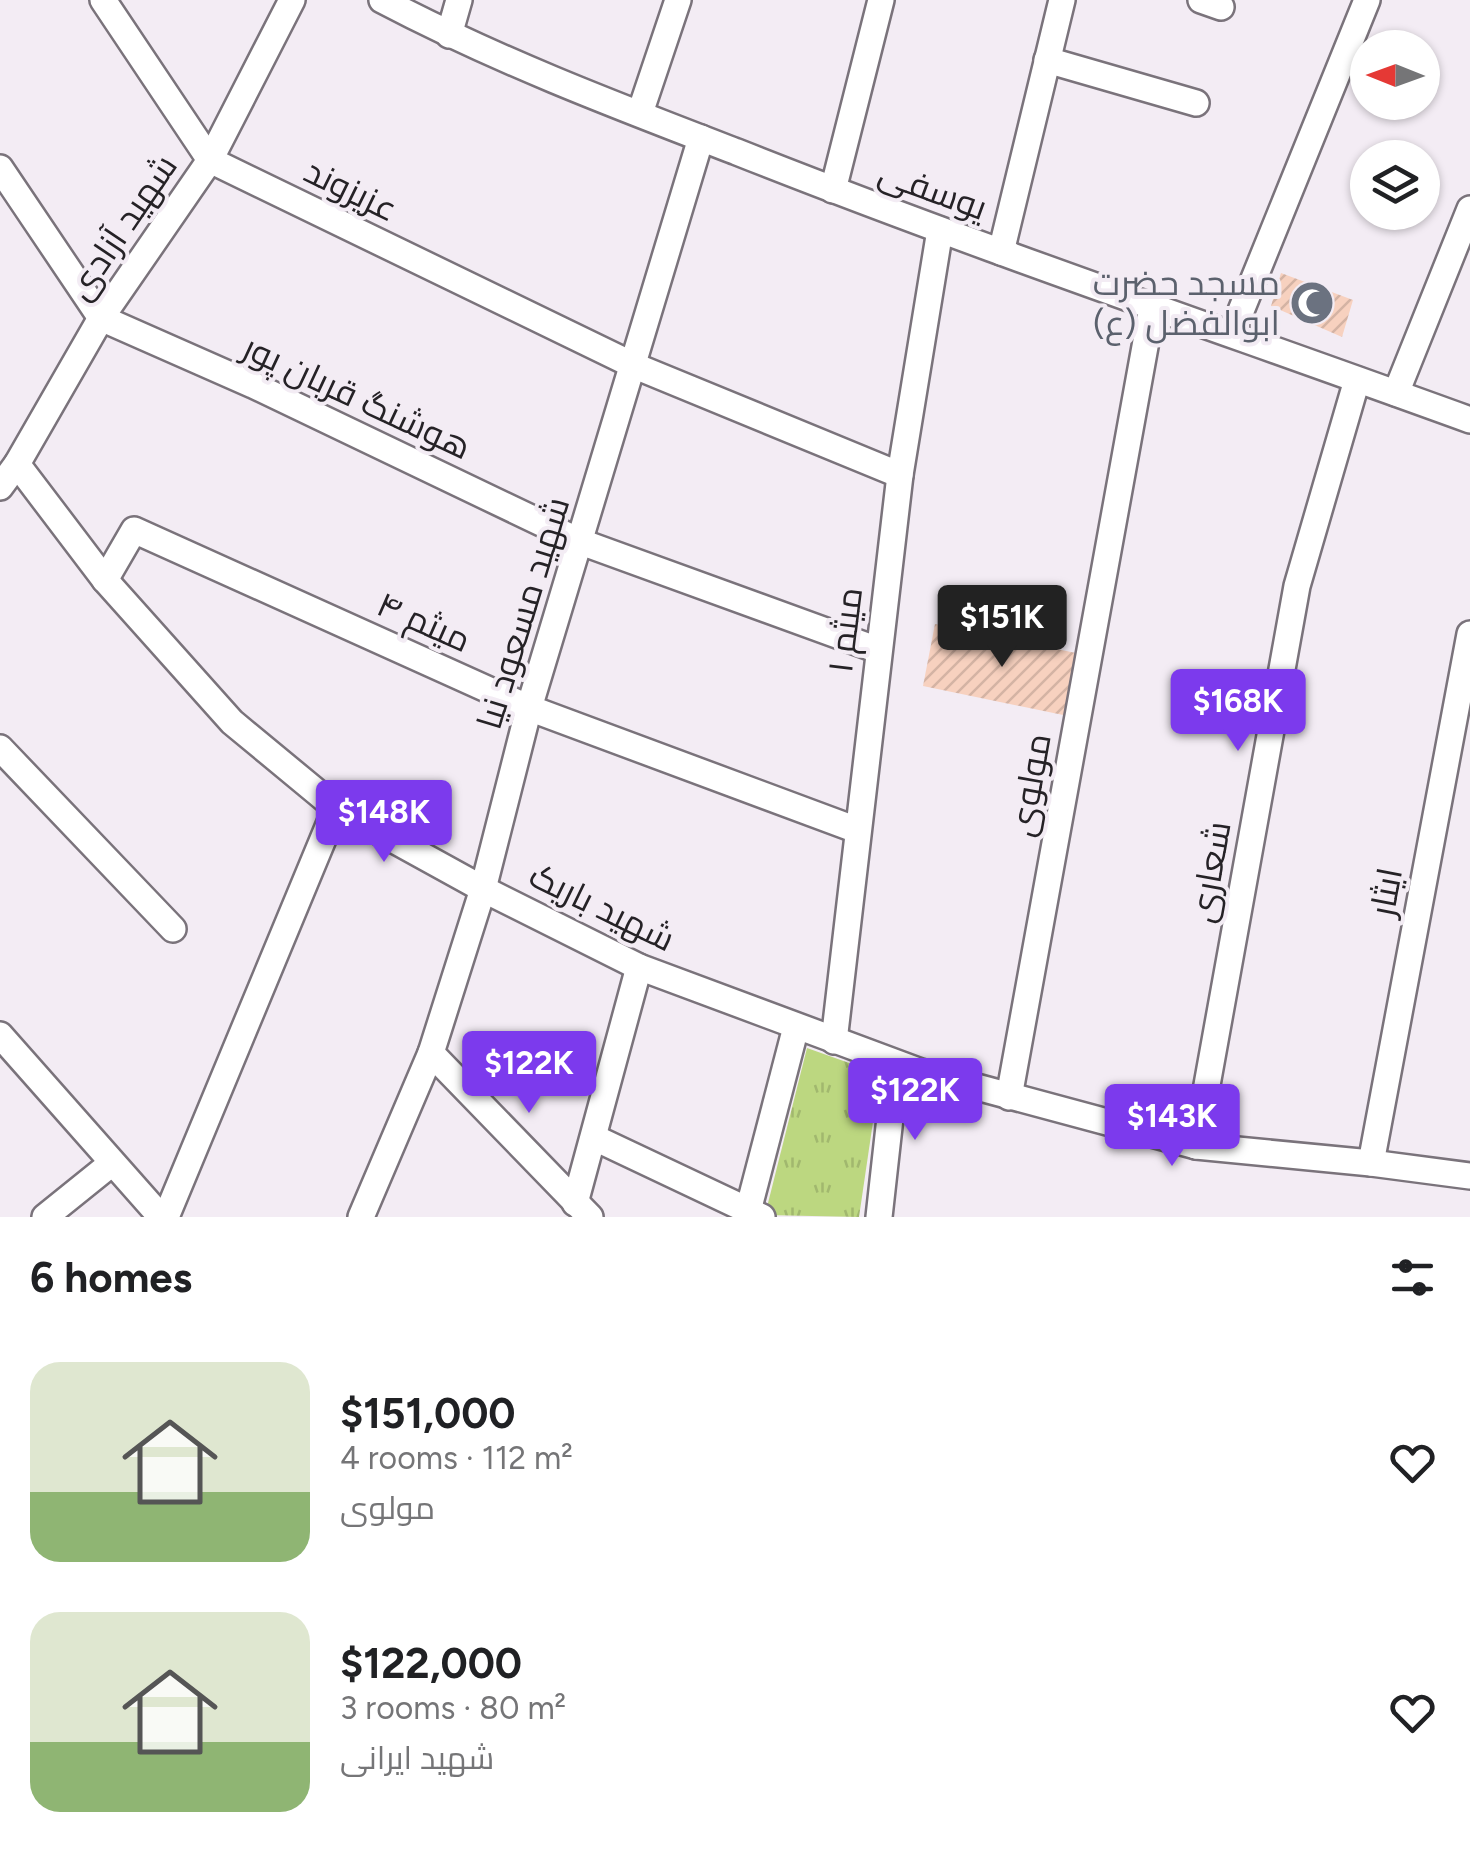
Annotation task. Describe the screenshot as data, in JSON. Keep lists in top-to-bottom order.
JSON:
{
  "streets": {
    "street": [
      "عزیزوند",
      "یوسفی",
      "شهید آزادی",
      "هوشنگ قربان پور",
      "شهید مسعود نیا",
      "میثم ۴",
      "میثم ۱",
      "مولوی",
      "شعاری",
      "ایثار",
      "شهید باریک"
    ]
  },
  "crossings": [
    ["عزیزوند", "شهید آزادی"],
    ["عزیزوند", "شهید مسعود نیا"],
    ["عزیزوند", "میثم ۱"],
    ["یوسفی", "شهید مسعود نیا"],
    ["یوسفی", "میثم ۱"],
    ["یوسفی", "مولوی"],
    ["یوسفی", "شعاری"],
    ["شهید آزادی", "هوشنگ قربان پور"],
    ["شهید آزادی", "شهید باریک"],
    ["هوشنگ قربان پور", "شهید مسعود نیا"],
    ["هوشنگ قربان پور", "میثم ۱"],
    ["شهید مسعود نیا", "میثم ۴"],
    ["شهید مسعود نیا", "شهید باریک"],
    ["میثم ۴", "میثم ۱"],
    ["میثم ۴", "شهید باریک"],
    ["میثم ۱", "شهید باریک"],
    ["مولوی", "شهید باریک"],
    ["شعاری", "شهید باریک"],
    ["ایثار", "شهید باریک"]
  ],
  "places": {
    "mosque": ["مسجد حضرت ابوالفضل (ع)"]
  },
  "north": "left",
  "page": {
    "price": [
      "$151K",
      "$168K",
      "$148K",
      "$122K",
      "$122K",
      "$143K"
    ],
    "heading": "6 homes",
    "list": [
      {
        "name": "$151,000",
        "note": "4 rooms · 112 m² · مولوی"
      },
      {
        "name": "$122,000",
        "note": "3 rooms · 80 m² · شهید ایرانی"
      }
    ]
  }
}
